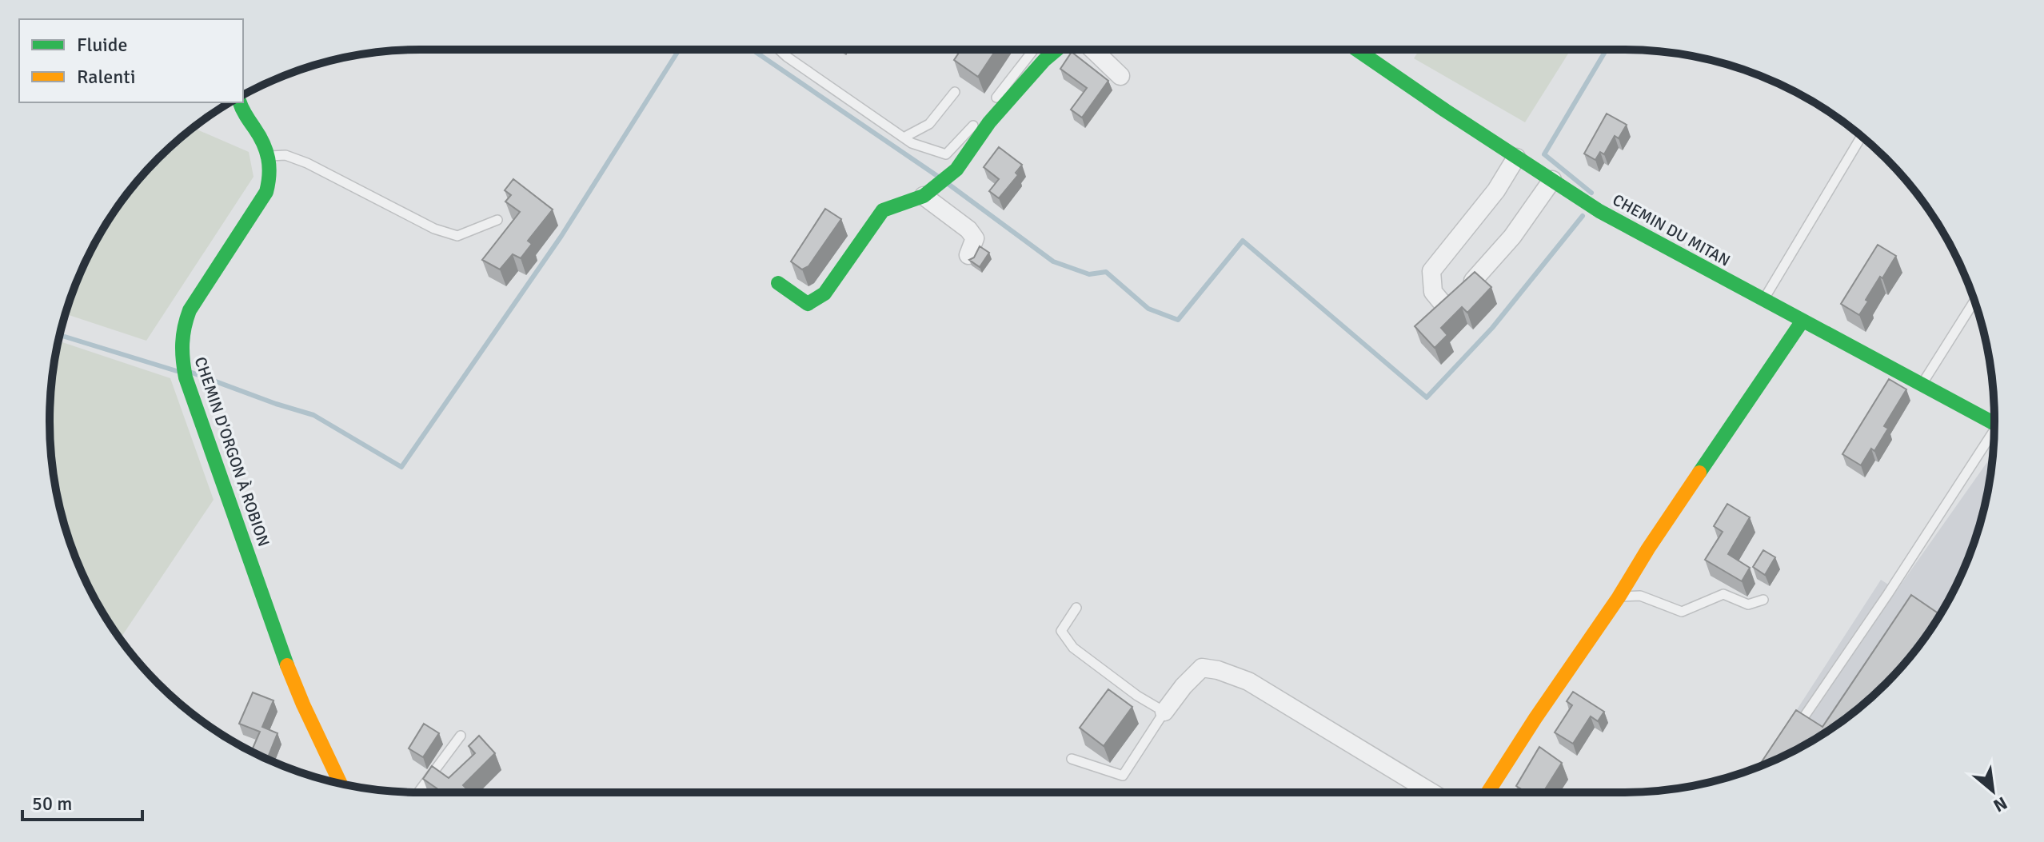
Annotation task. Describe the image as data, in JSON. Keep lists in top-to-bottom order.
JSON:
{
  "streets": {
    "street": ["CHEMIN DU MITAN", "CHEMIN D'ORGON À ROBION"]
  },
  "legend": ["Fluide", "Ralenti"],
  "scale_bar": "50 m",
  "north": "bottom right"
}
